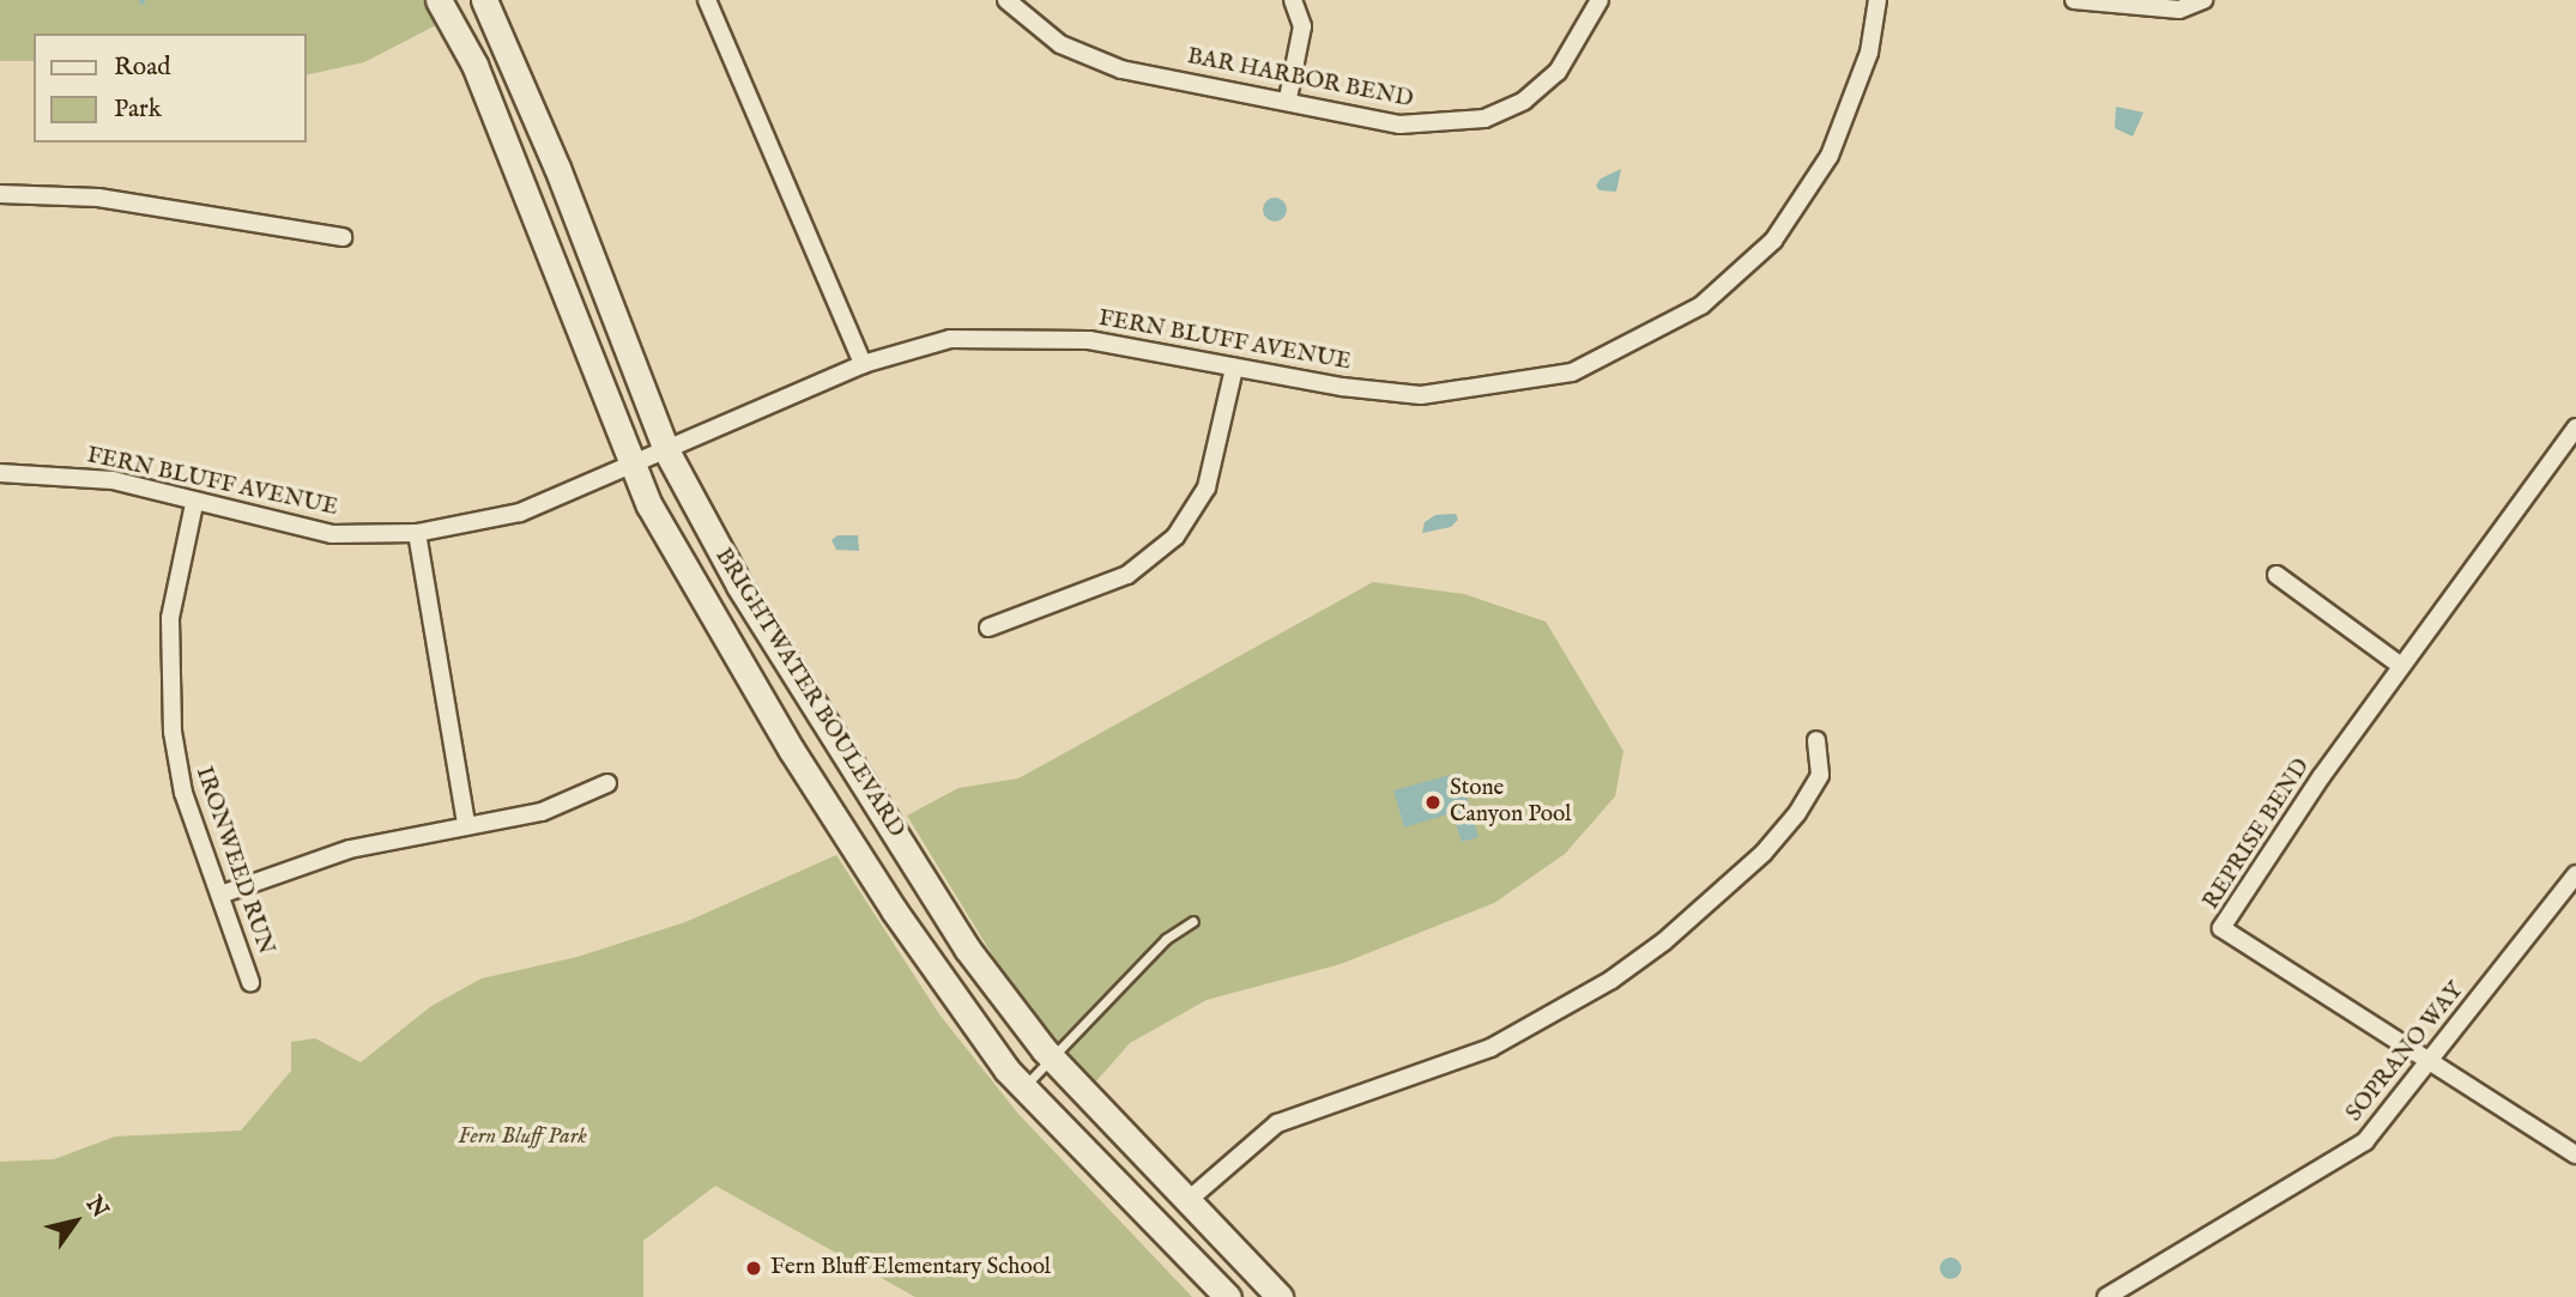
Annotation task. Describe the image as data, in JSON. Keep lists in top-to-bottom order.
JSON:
{
  "streets": {
    "street": [
      "BAR HARBOR BEND",
      "FERN BLUFF AVENUE",
      "BRIGHTWATER BOULEVARD",
      "REPRISE BEND",
      "IRONWEED RUN",
      "SOPRANO WAY"
    ]
  },
  "crossings": [
    ["FERN BLUFF AVENUE", "BRIGHTWATER BOULEVARD"],
    ["FERN BLUFF AVENUE", "IRONWEED RUN"],
    ["REPRISE BEND", "SOPRANO WAY"]
  ],
  "parks": ["Fern Bluff Park"],
  "places": ["Stone Canyon Pool", "Fern Bluff Elementary School"],
  "legend": ["Road", "Park"],
  "north": "top right"
}
